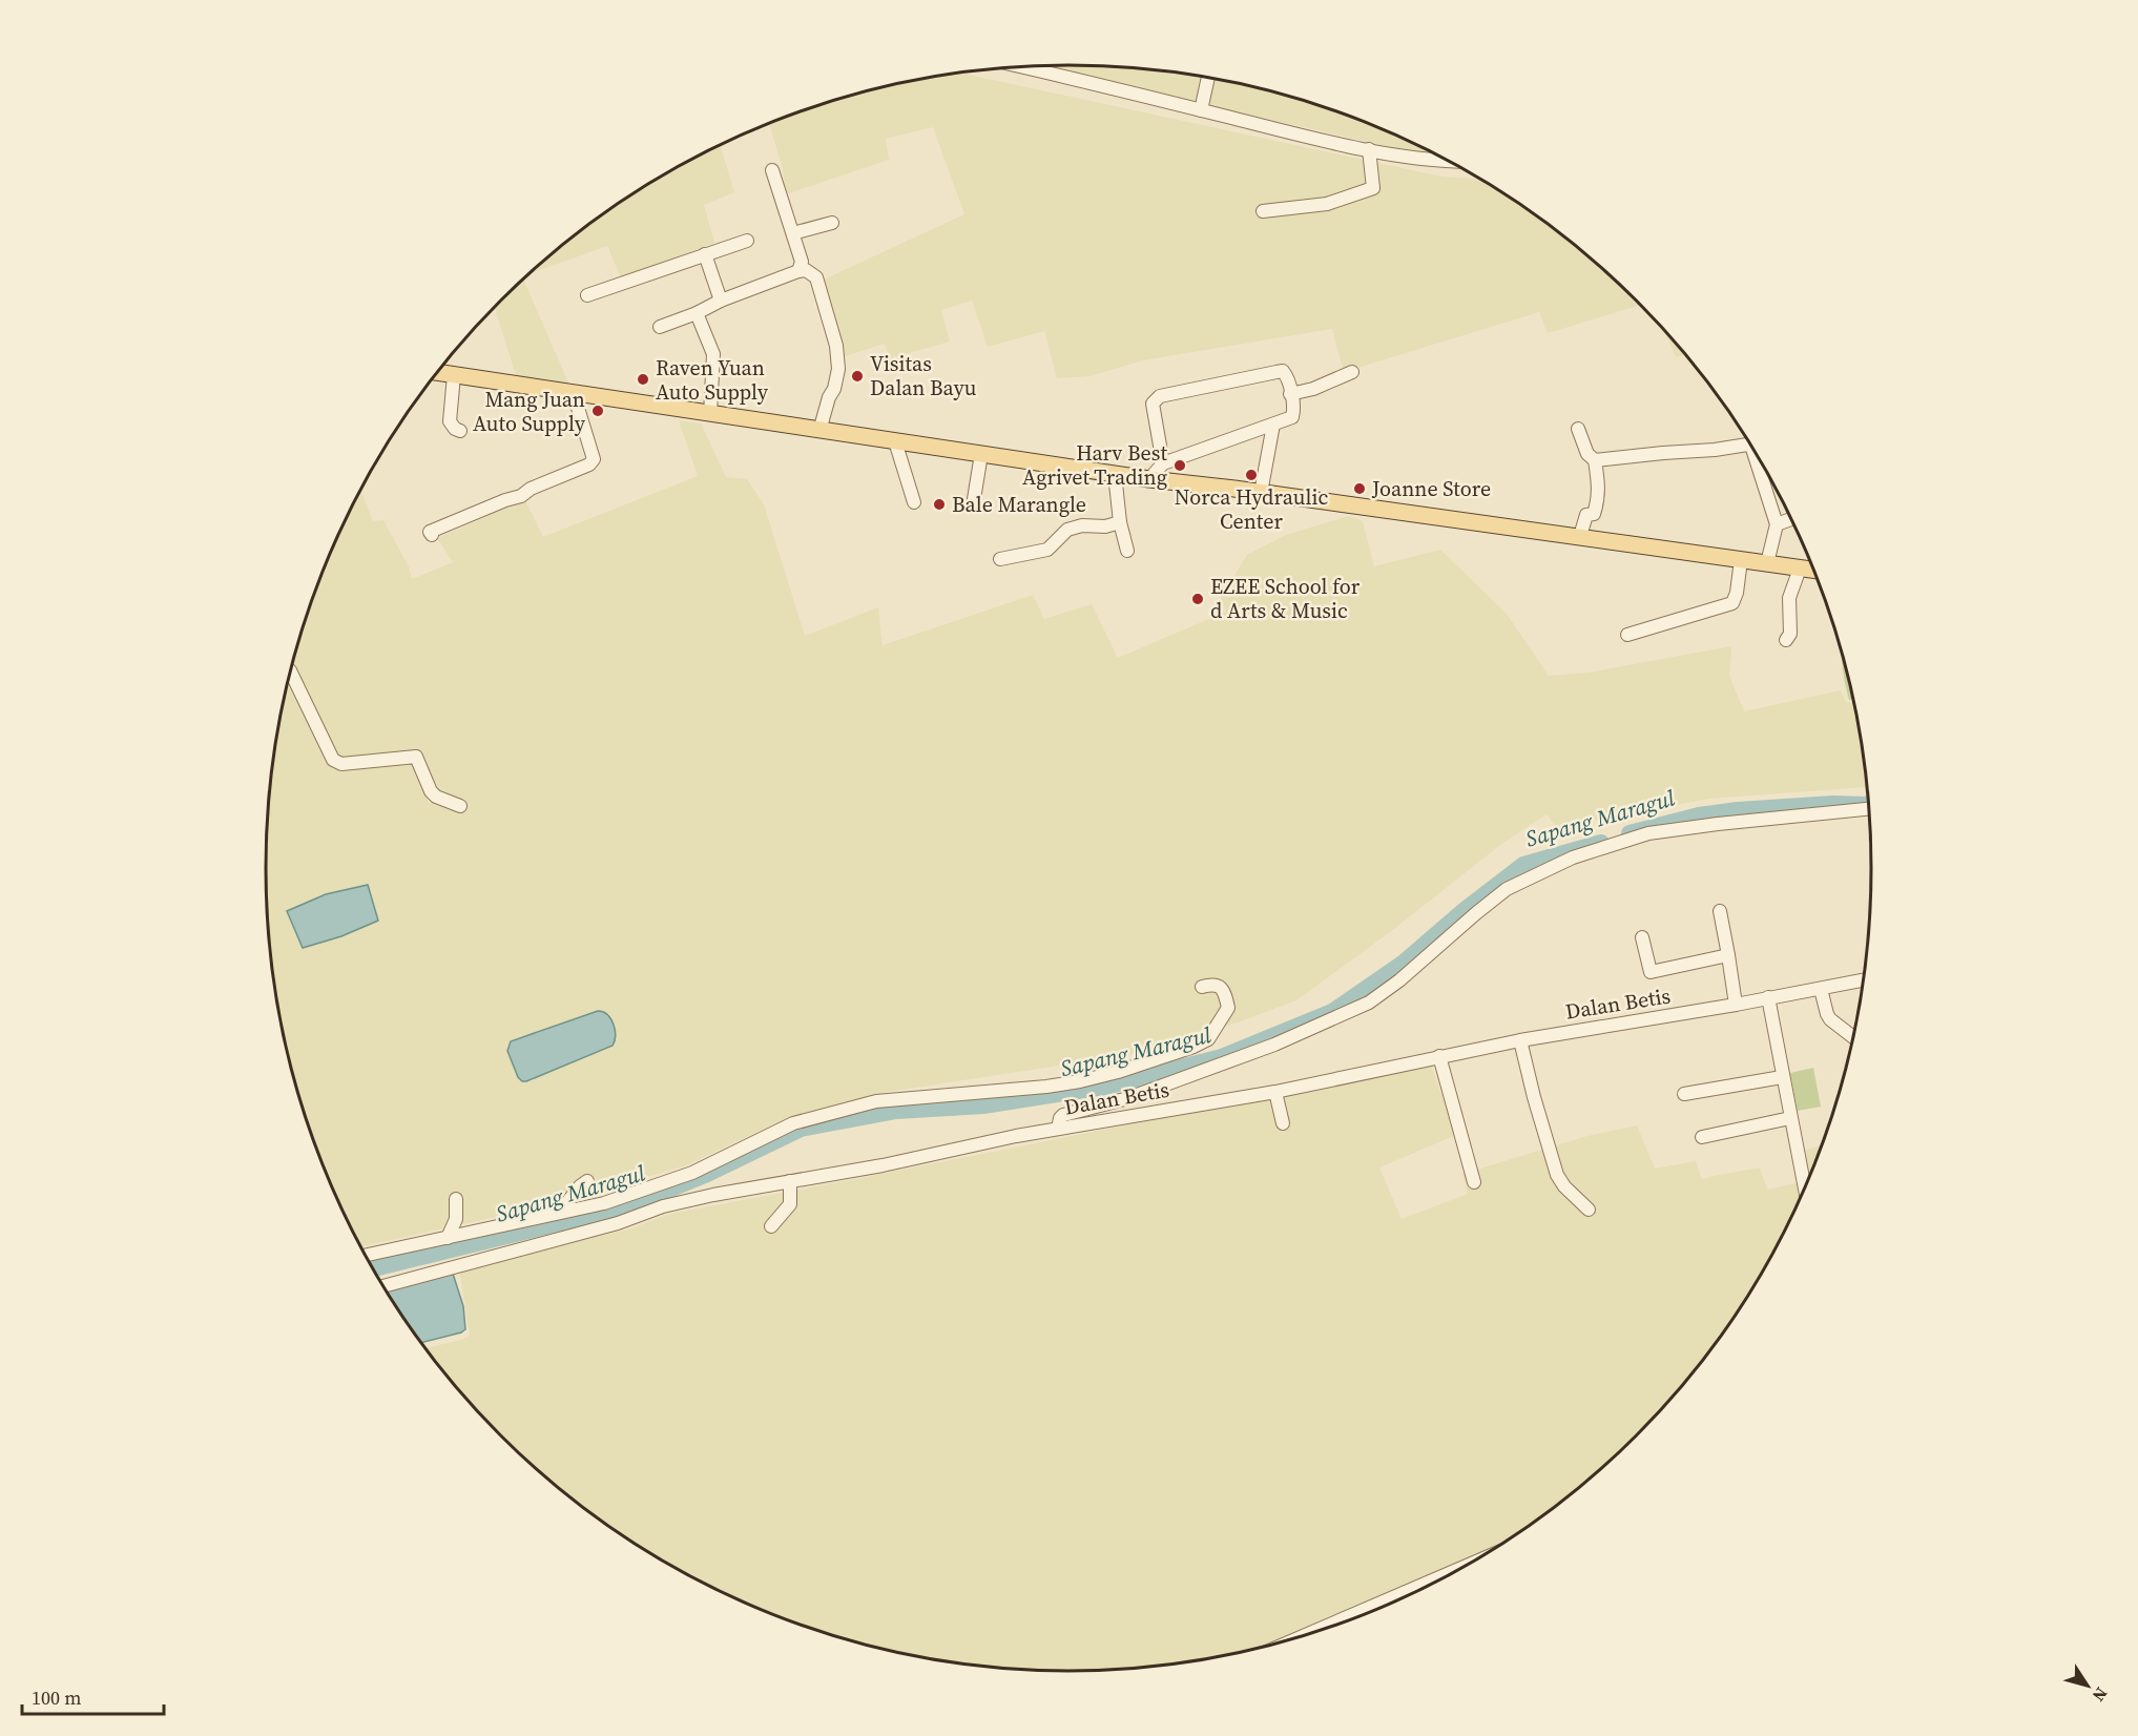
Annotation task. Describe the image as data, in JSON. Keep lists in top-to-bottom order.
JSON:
{
  "streets": {
    "street": ["Dalan Betis"]
  },
  "water": ["Sapang Maragul"],
  "places": [
    "Visitas Dalan Bayu",
    "Raven Yuan Auto Supply",
    "Mang Juan Auto Supply",
    "Harv Best Agrivet Trading",
    "Norca Hydraulic Center",
    "Joanne Store",
    "Bale Marangle",
    "EZEE School for d Arts & Music"
  ],
  "scale_bar": "100 m",
  "north": "bottom right"
}
